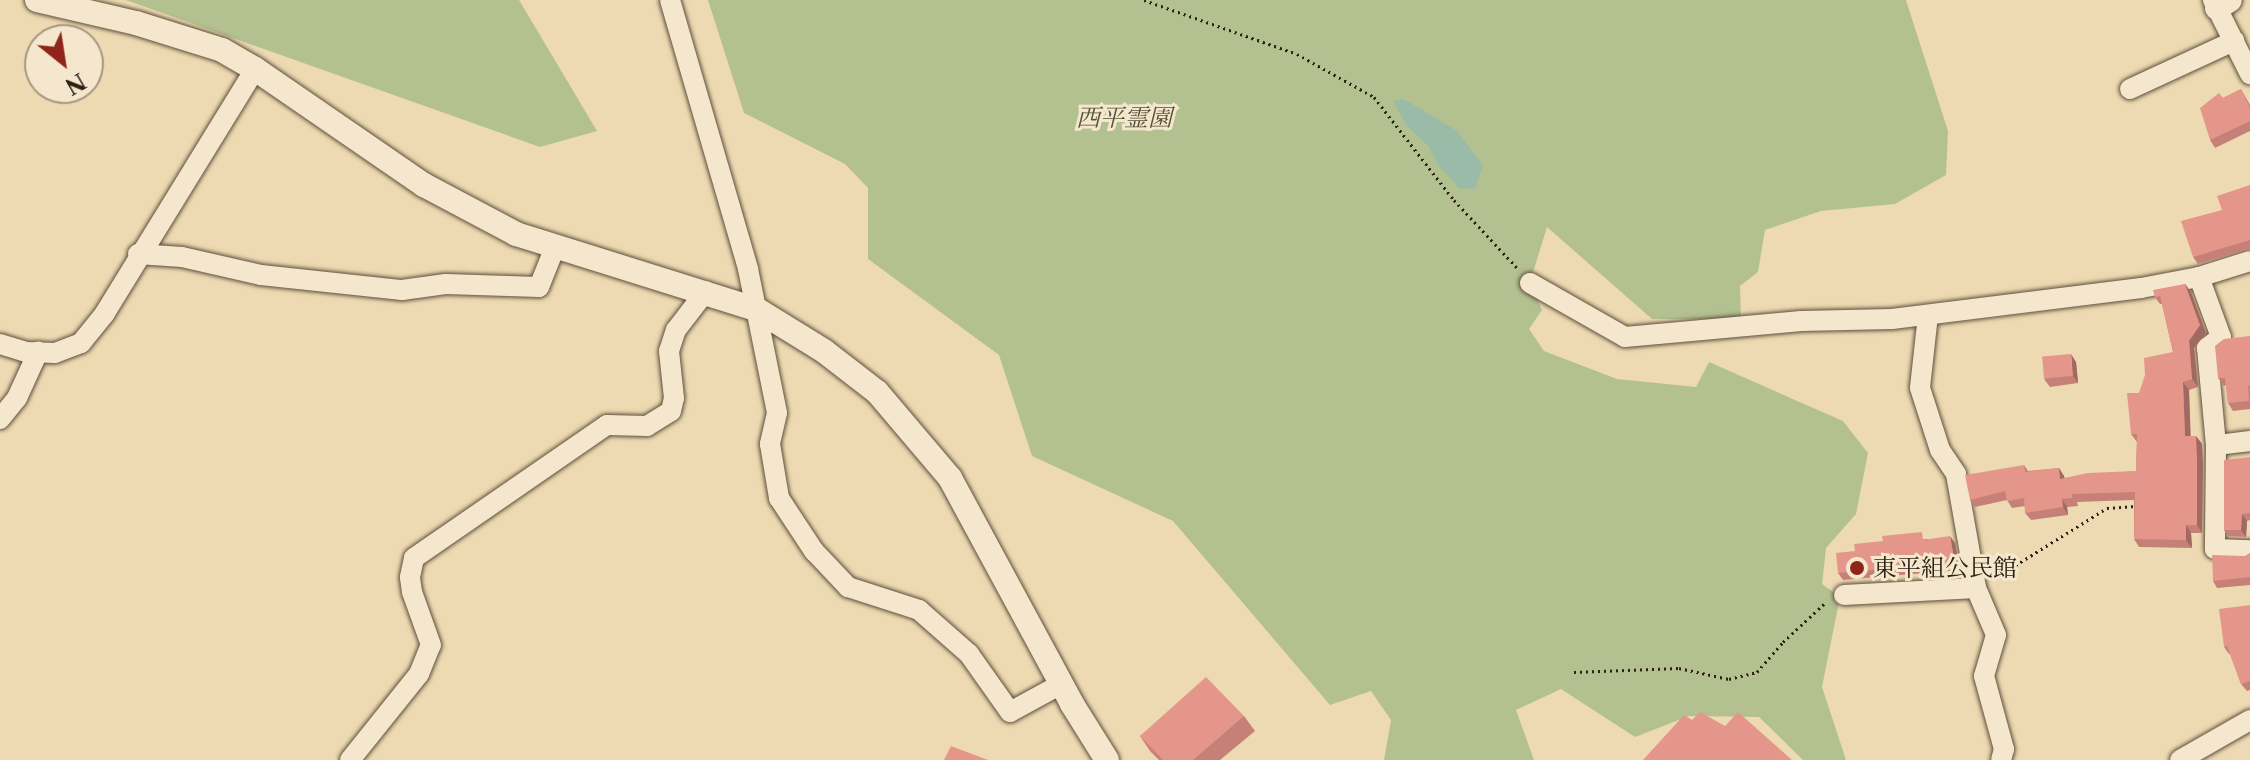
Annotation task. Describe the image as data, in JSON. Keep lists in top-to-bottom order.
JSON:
{
  "parks": ["西平霊園"],
  "places": ["東平組公民館"],
  "north": "bottom right"
}
